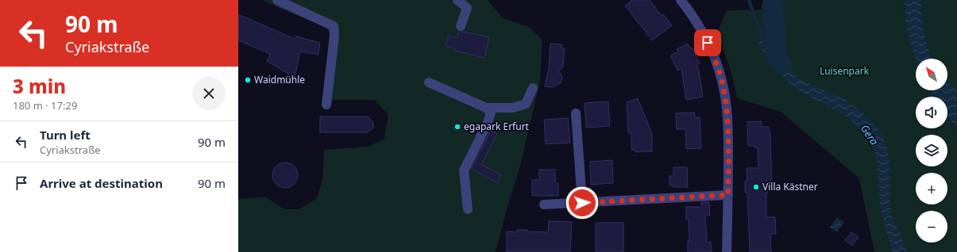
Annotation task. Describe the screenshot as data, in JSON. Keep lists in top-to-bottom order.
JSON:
{
  "water": ["Gera"],
  "parks": ["Luisenpark"],
  "places": ["Waidmühle", "egapark Erfurt", "Villa Kästner"],
  "north": "top left",
  "page": {
    "turn": ["90 m", "Cyriakstraße"],
    "map_buttons": ["+", "−"],
    "heading": ["3 min", "180 m · 17:29"],
    "list": [
      {
        "name": "Turn left",
        "note": "Cyriakstraße",
        "value": "90 m"
      },
      {
        "name": "Arrive at destination",
        "value": "90 m"
      }
    ]
  }
}
